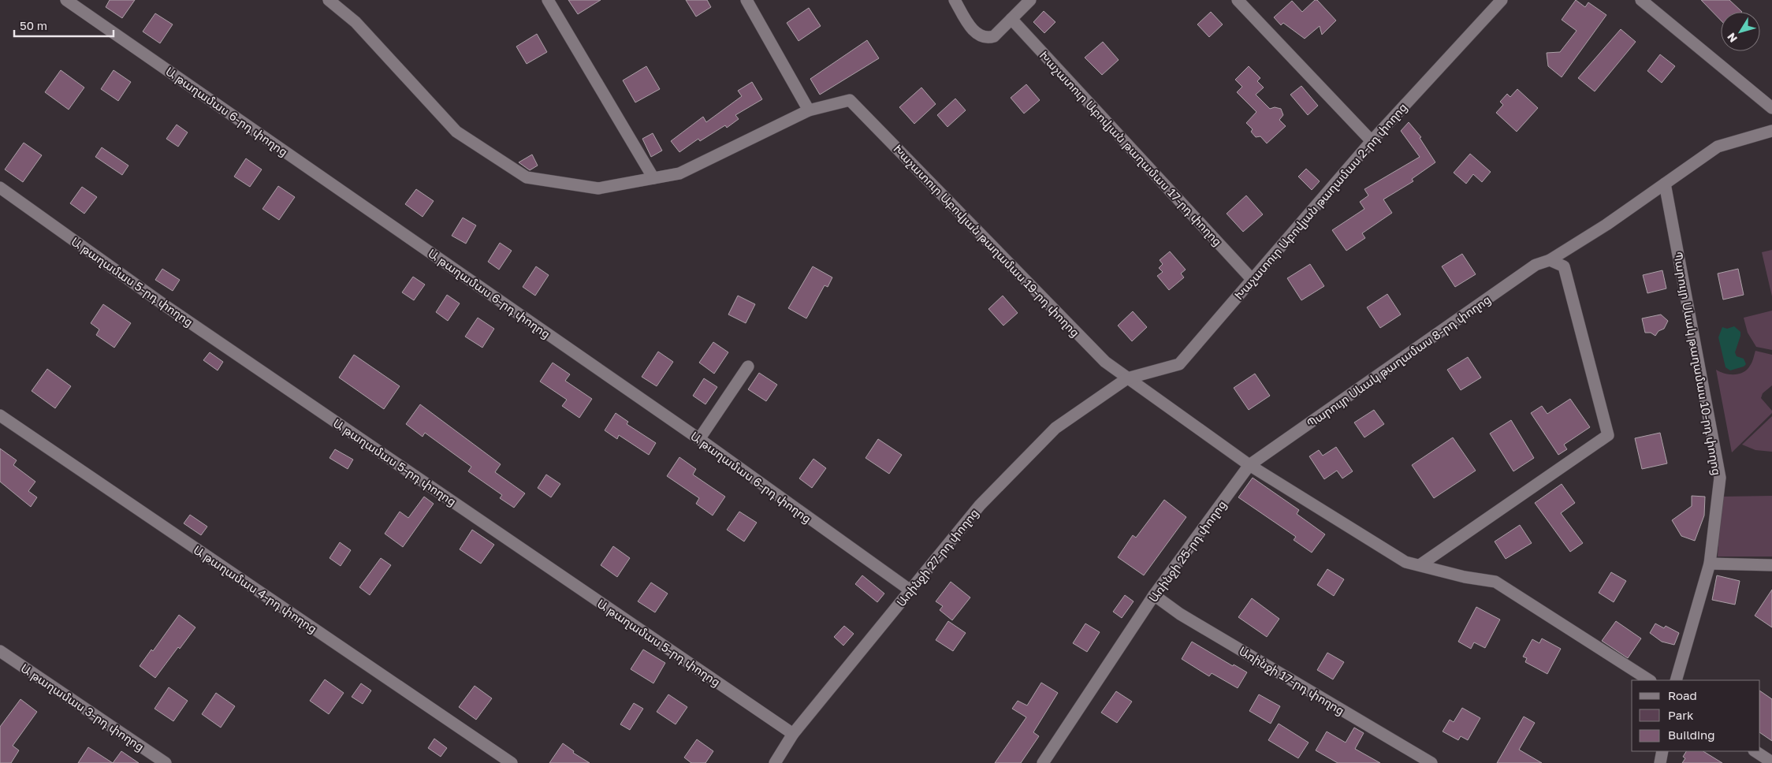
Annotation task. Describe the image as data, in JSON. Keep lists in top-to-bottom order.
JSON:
{
  "streets": {
    "street": [
      "Ա թաղամաս 6-րդ փողոց",
      "Խաչատուր Աբովյան թաղամաս 17-րդ փողոց",
      "Խաչատուր Աբովյան թաղամաս 2-րդ փողոց",
      "Խաչատուր Աբովյան թաղամաս 19-րդ փողոց",
      "Ա թաղամաս 5-րդ փողոց",
      "Պարույր Սևակ թաղամաս 8-րդ փողոց",
      "Պարույր Սևակ թաղամաս 10-րդ փողոց",
      "Առինջի 25-րդ փողոց",
      "Առինջի 27-րդ փողոց",
      "Ա թաղամաս 4-րդ փողոց",
      "Առինջի 17-րդ փողոց",
      "Ա թաղամաս 3-րդ փողոց"
    ]
  },
  "crossings": [
    ["Ա թաղամաս 6-րդ փողոց", "Առինջի 27-րդ փողոց"],
    ["Խաչատուր Աբովյան թաղամաս 17-րդ փողոց", "Խաչատուր Աբովյան թաղամաս 2-րդ փողոց"],
    ["Խաչատուր Աբովյան թաղամաս 2-րդ փողոց", "Խաչատուր Աբովյան թաղամաս 19-րդ փողոց"],
    ["Խաչատուր Աբովյան թաղամաս 2-րդ փողոց", "Առինջի 27-րդ փողոց"],
    ["Խաչատուր Աբովյան թաղամաս 19-րդ փողոց", "Առինջի 27-րդ փողոց"],
    ["Ա թաղամաս 5-րդ փողոց", "Առինջի 27-րդ փողոց"],
    ["Պարույր Սևակ թաղամաս 8-րդ փողոց", "Պարույր Սևակ թաղամաս 10-րդ փողոց"],
    ["Պարույր Սևակ թաղամաս 8-րդ փողոց", "Առինջի 25-րդ փողոց"],
    ["Առինջի 25-րդ փողոց", "Առինջի 17-րդ փողոց"]
  ],
  "legend": ["Road", "Park", "Building"],
  "scale_bar": "50 m",
  "north": "bottom left"
}
